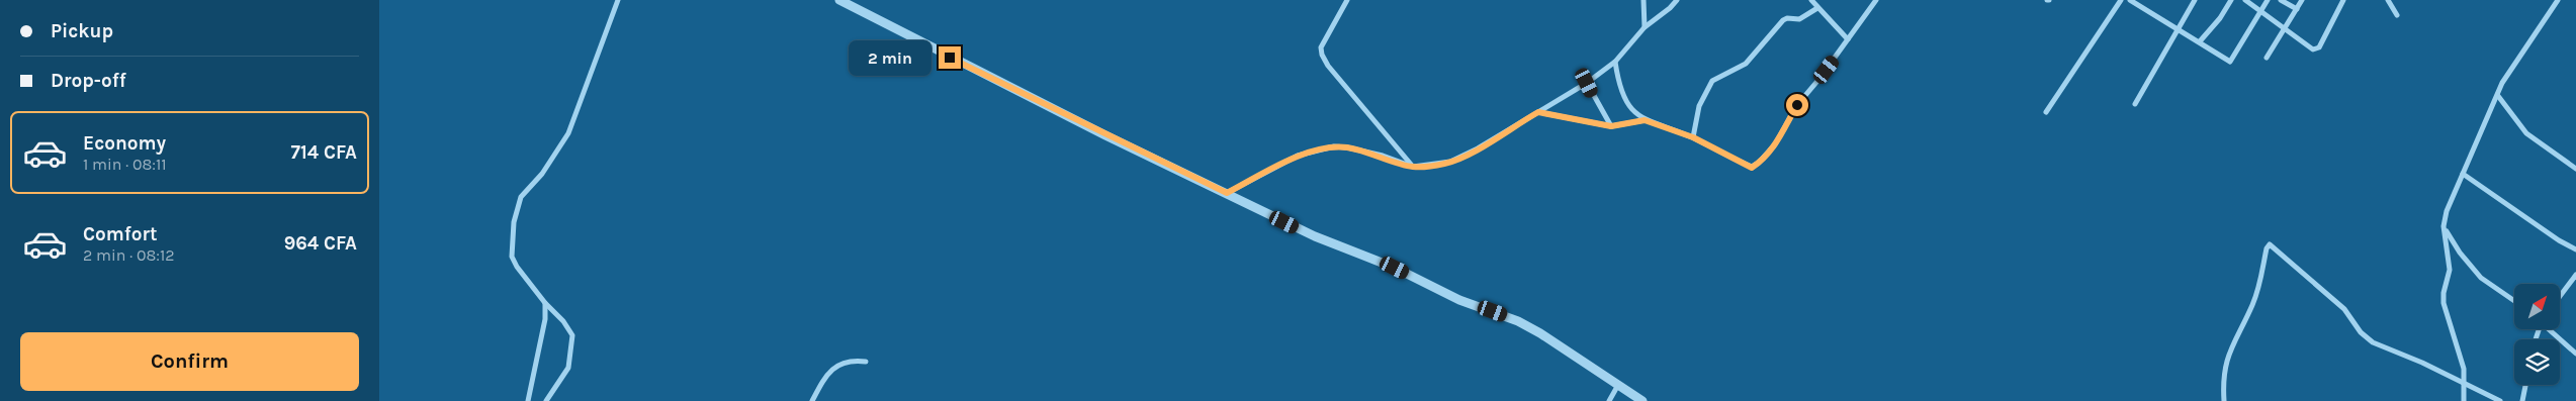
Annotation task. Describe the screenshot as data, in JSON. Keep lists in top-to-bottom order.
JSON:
{
  "north": "top right",
  "page": {
    "banner": ["Pickup", "Drop-off"],
    "bubble": "2 min",
    "list": [
      {
        "name": "Economy",
        "note": "1 min · 08:11",
        "value": "714 CFA"
      },
      {
        "name": "Comfort",
        "note": "2 min · 08:12",
        "value": "964 CFA"
      }
    ],
    "buttons": "Confirm"
  }
}
